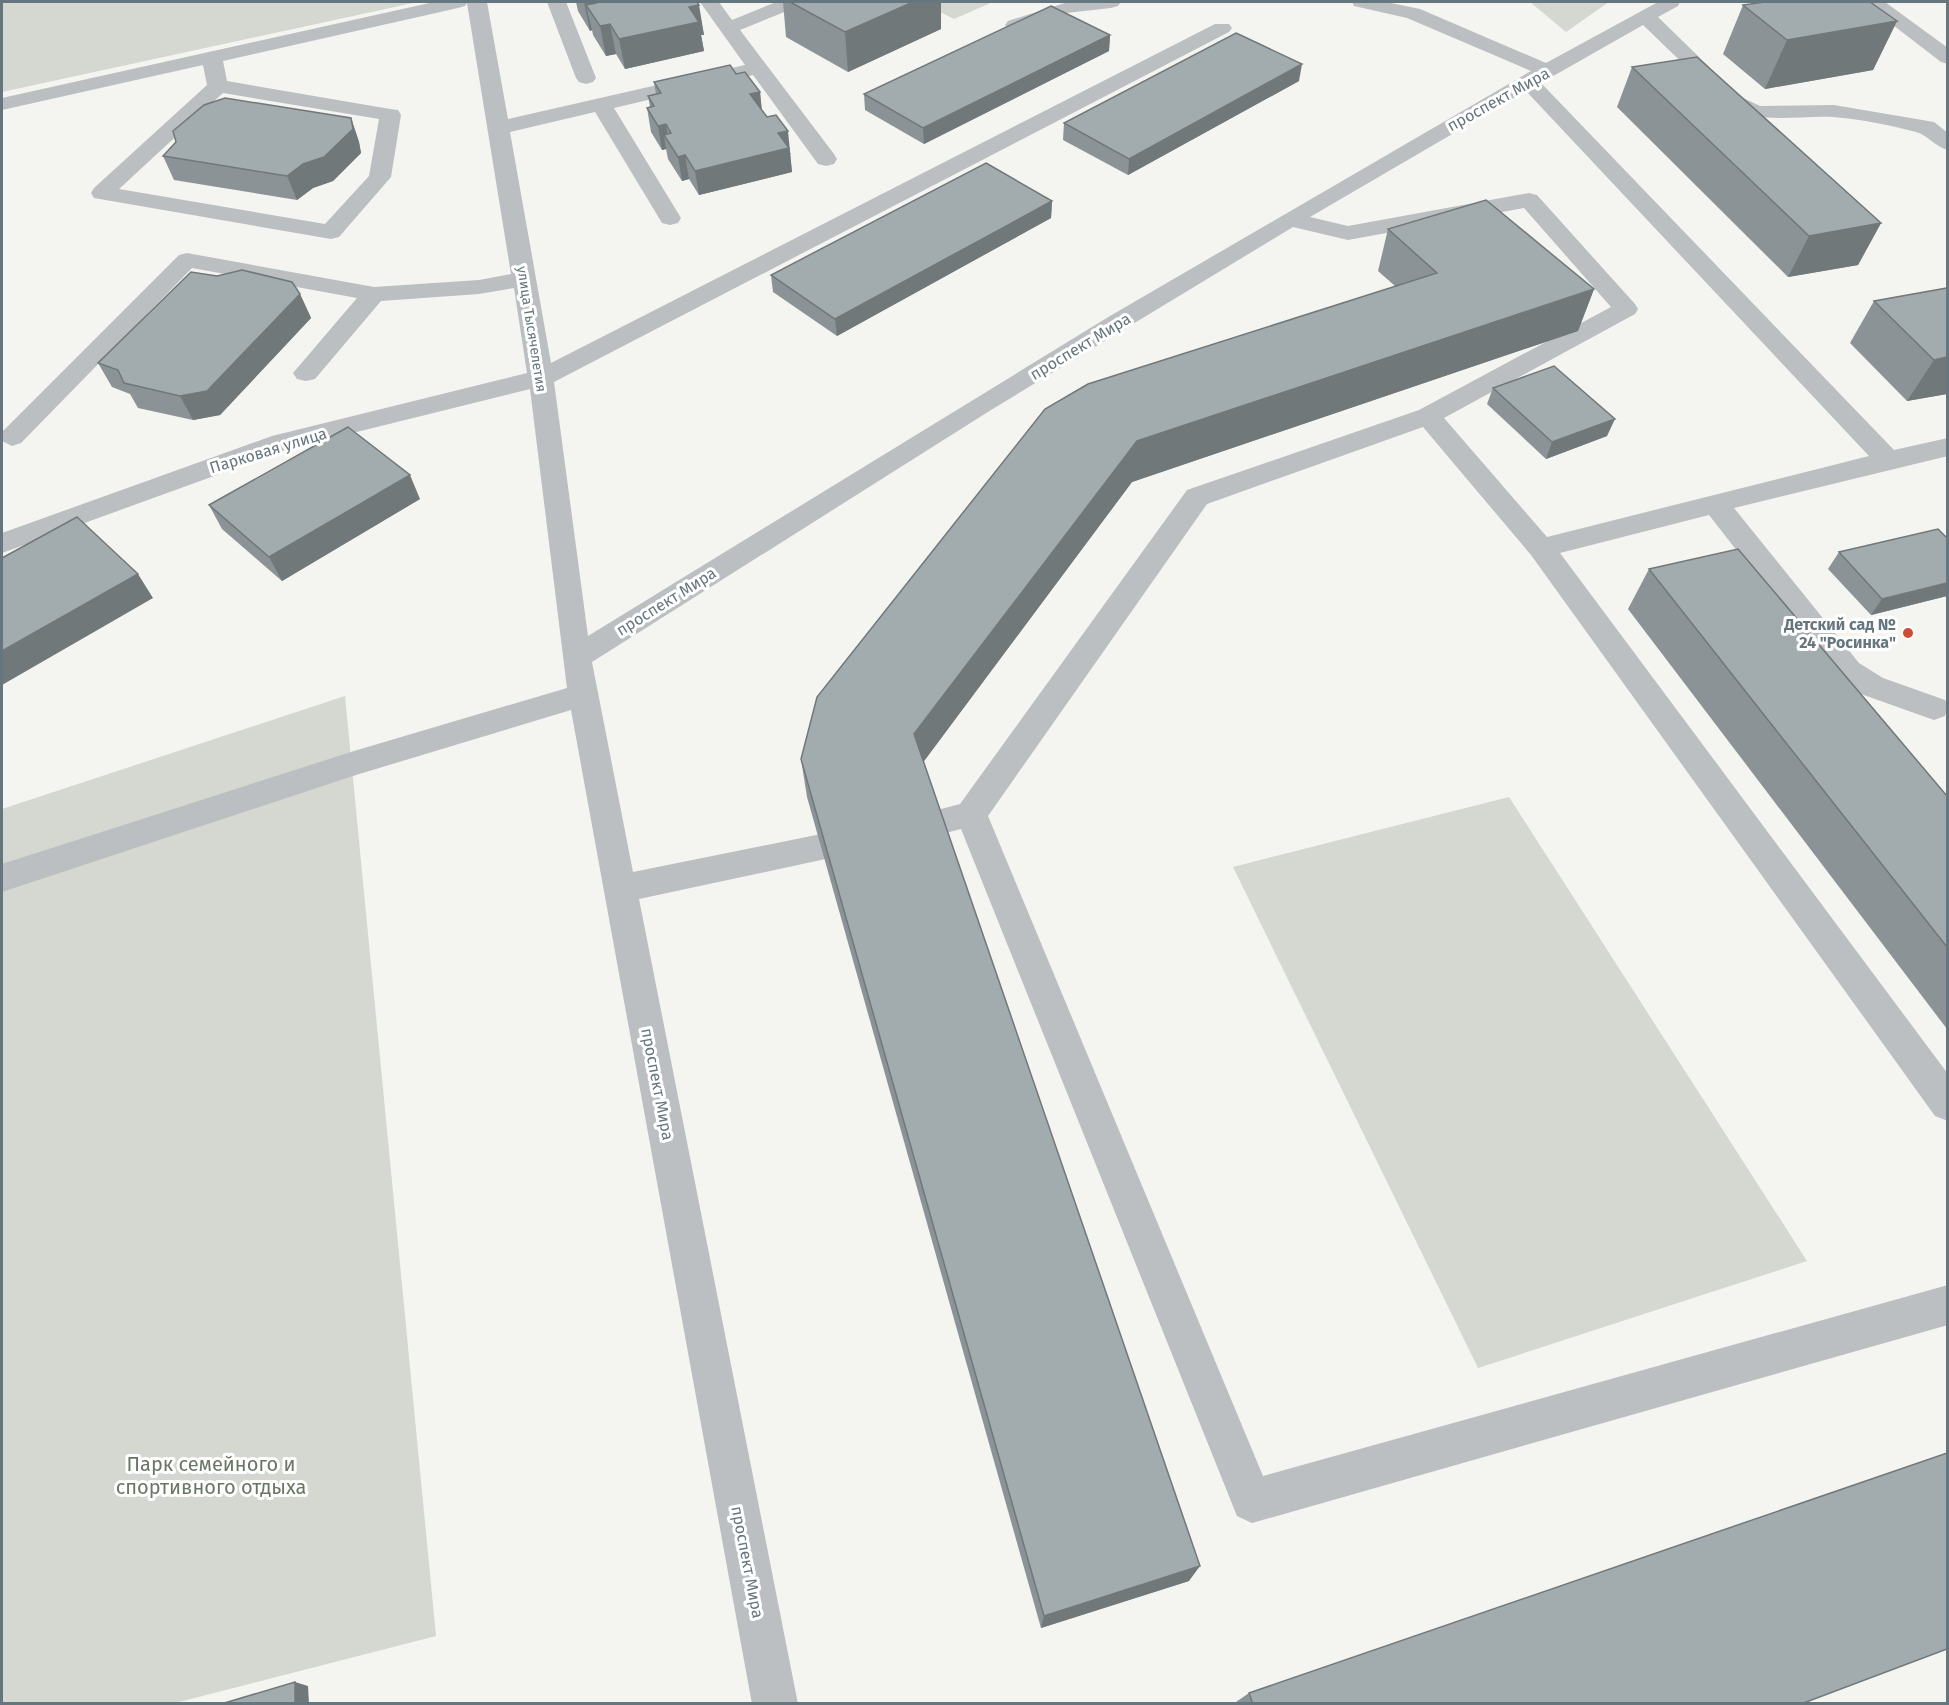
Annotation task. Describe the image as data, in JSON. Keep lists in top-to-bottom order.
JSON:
{
  "streets": {
    "street": ["проспект Мира", "улица Тысячелетия", "Парковая улица"]
  },
  "crossings": [
    ["проспект Мира", "улица Тысячелетия"],
    ["улица Тысячелетия", "Парковая улица"]
  ],
  "parks": ["Парк семейного и спортивного отдыха"],
  "places": ["Детский сад № 24 \"Росинка\""]
}
